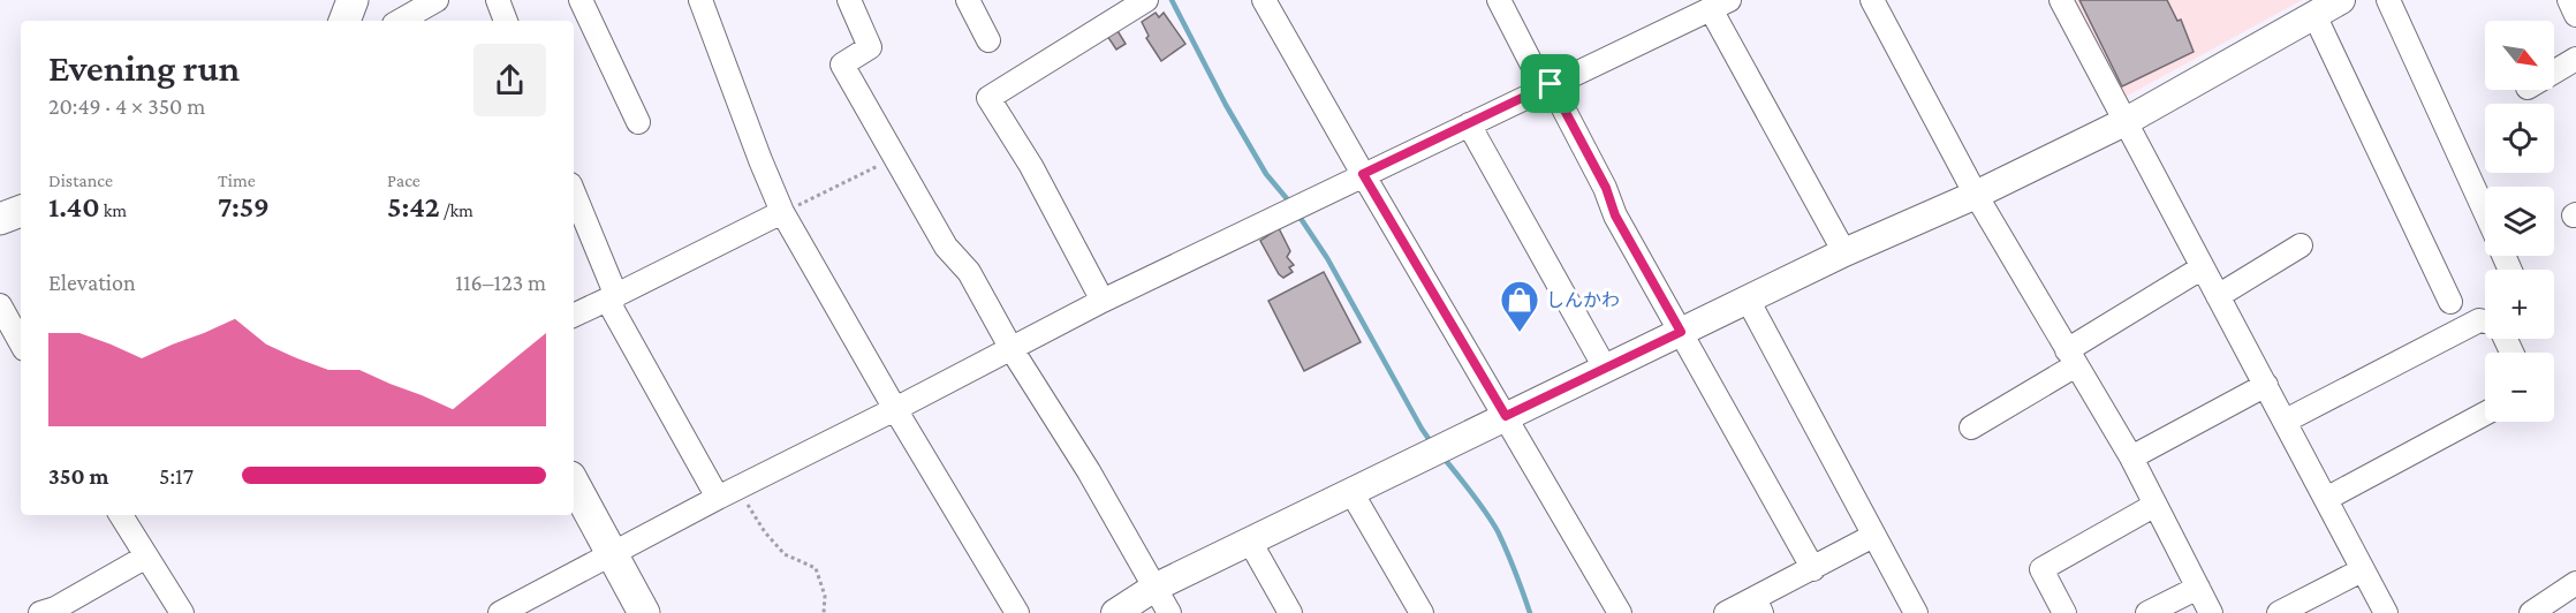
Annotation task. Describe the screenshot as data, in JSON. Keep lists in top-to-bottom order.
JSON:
{
  "places": {
    "shop": ["しんかわ"]
  },
  "north": "bottom right",
  "page": {
    "map_buttons": ["+", "−"],
    "heading": ["Evening run", "20:49 · 4 × 350 m"],
    "stats": [
      ["Distance", "1.40 km"],
      ["Time", "7:59"],
      ["Pace", "5:42 /km"]
    ],
    "chart": ["Elevation", "116–123 m"],
    "list": [
      {
        "name": "350 m",
        "note": "5:17"
      }
    ]
  }
}
